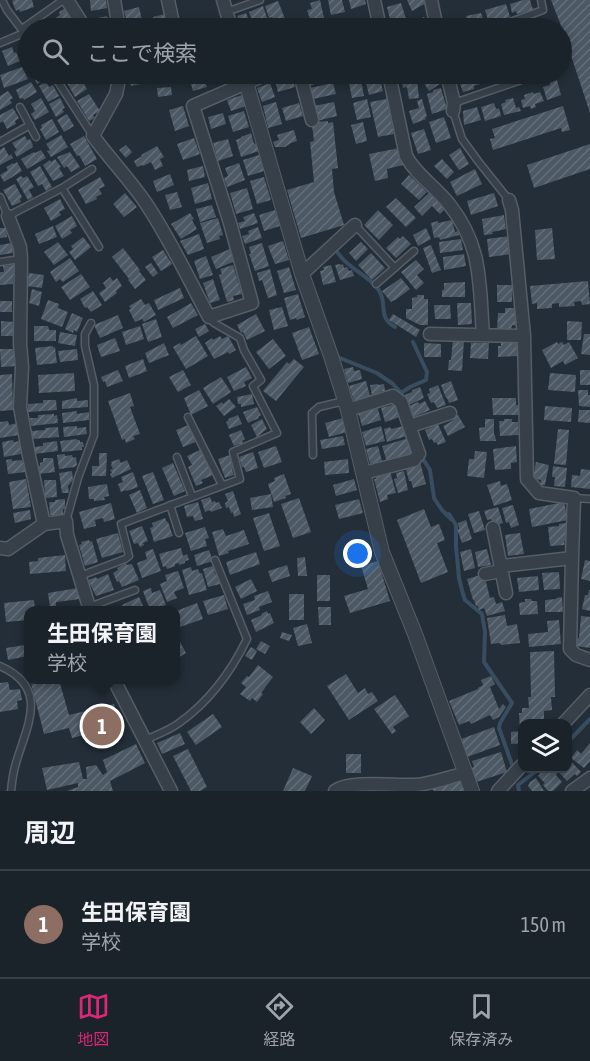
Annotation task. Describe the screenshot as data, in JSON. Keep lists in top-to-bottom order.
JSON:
{
  "page": {
    "search": "ここで検索",
    "popup": ["生田保育園", "学校"],
    "pins": "1",
    "heading": "周辺",
    "list": [
      {
        "mark": "1",
        "name": "生田保育園",
        "note": "学校",
        "value": "150 m"
      }
    ],
    "nav": ["地図", "経路", "保存済み"]
  }
}
